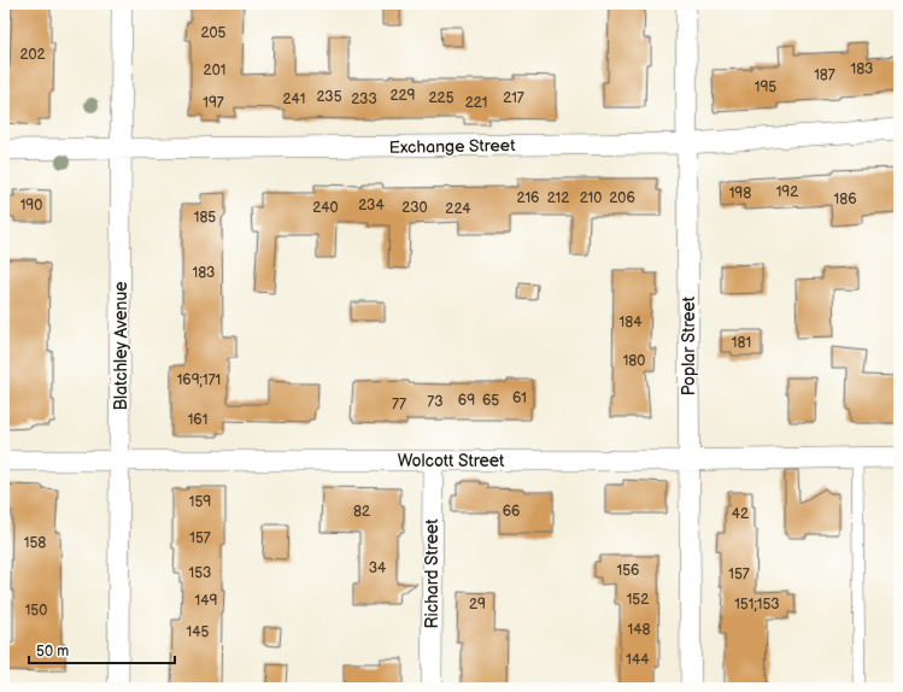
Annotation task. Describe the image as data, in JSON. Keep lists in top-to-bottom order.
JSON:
{
  "streets": {
    "street": [
      "Exchange Street",
      "Blatchley Avenue",
      "Poplar Street",
      "Wolcott Street",
      "Richard Street"
    ]
  },
  "crossings": [
    ["Exchange Street", "Blatchley Avenue"],
    ["Exchange Street", "Poplar Street"],
    ["Blatchley Avenue", "Wolcott Street"],
    ["Poplar Street", "Wolcott Street"],
    ["Wolcott Street", "Richard Street"]
  ],
  "house_numbers": [
    "205",
    "202",
    "183",
    "201",
    "187",
    "195",
    "229",
    "235",
    "225",
    "217",
    "241",
    "233",
    "197",
    "221",
    "192",
    "198",
    "216",
    "212",
    "210",
    "206",
    "186",
    "190",
    "234",
    "240",
    "230",
    "224",
    "185",
    "183",
    "184",
    "181",
    "180",
    "169;171",
    "61",
    "69",
    "65",
    "73",
    "77",
    "161",
    "159",
    "82",
    "66",
    "42",
    "157",
    "158",
    "34",
    "156",
    "153",
    "157",
    "152",
    "149",
    "29",
    "151;153",
    "150",
    "148",
    "145",
    "144"
  ],
  "scale_bar": "50 m"
}
